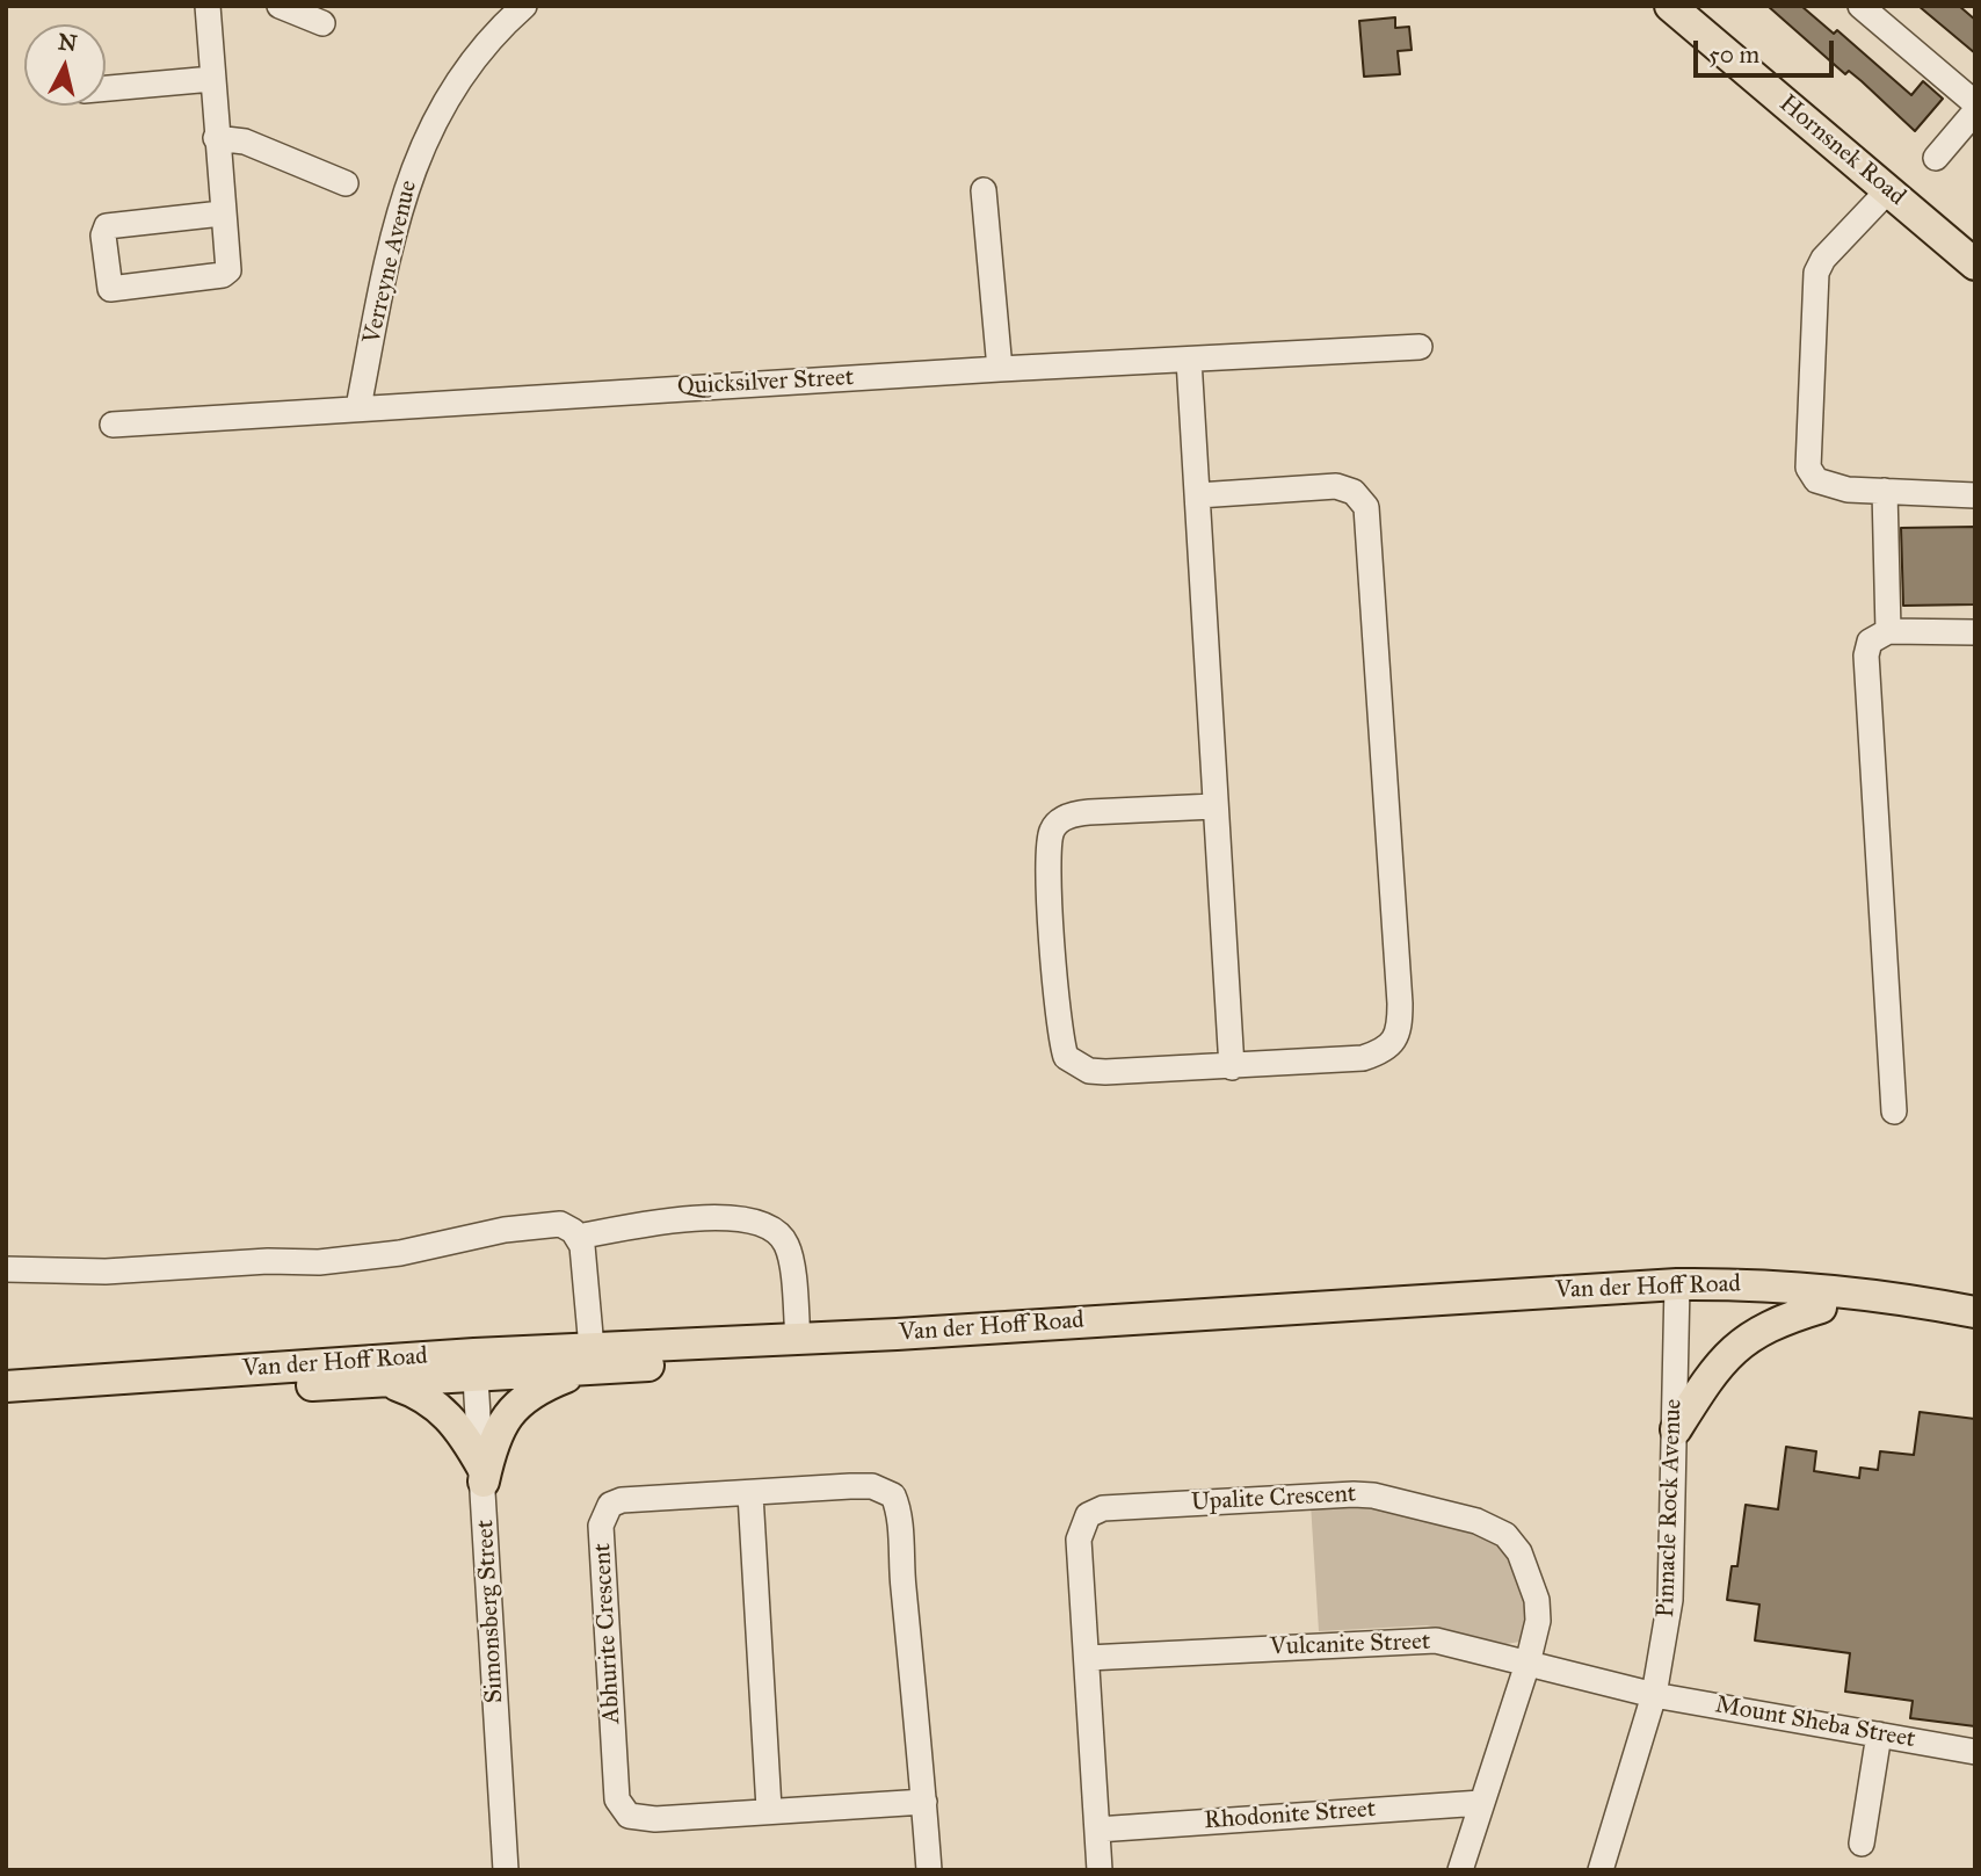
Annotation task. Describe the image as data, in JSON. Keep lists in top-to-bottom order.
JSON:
{
  "streets": {
    "main road": ["Hornsnek Road", "Van der Hoff Road"],
    "street": [
      "Verreyne Avenue",
      "Quicksilver Street",
      "Upalite Crescent",
      "Pinnacle Rock Avenue",
      "Simonsberg Street",
      "Abhurite Crescent",
      "Vulcanite Street",
      "Mount Sheba Street",
      "Rhodonite Street"
    ]
  },
  "crossings": [
    ["Verreyne Avenue", "Quicksilver Street"],
    ["Van der Hoff Road", "Pinnacle Rock Avenue"],
    ["Van der Hoff Road", "Simonsberg Street"],
    ["Upalite Crescent", "Vulcanite Street"],
    ["Upalite Crescent", "Rhodonite Street"],
    ["Pinnacle Rock Avenue", "Vulcanite Street"],
    ["Pinnacle Rock Avenue", "Mount Sheba Street"],
    ["Vulcanite Street", "Mount Sheba Street"]
  ],
  "scale_bar": "50 m",
  "north": "top"
}
